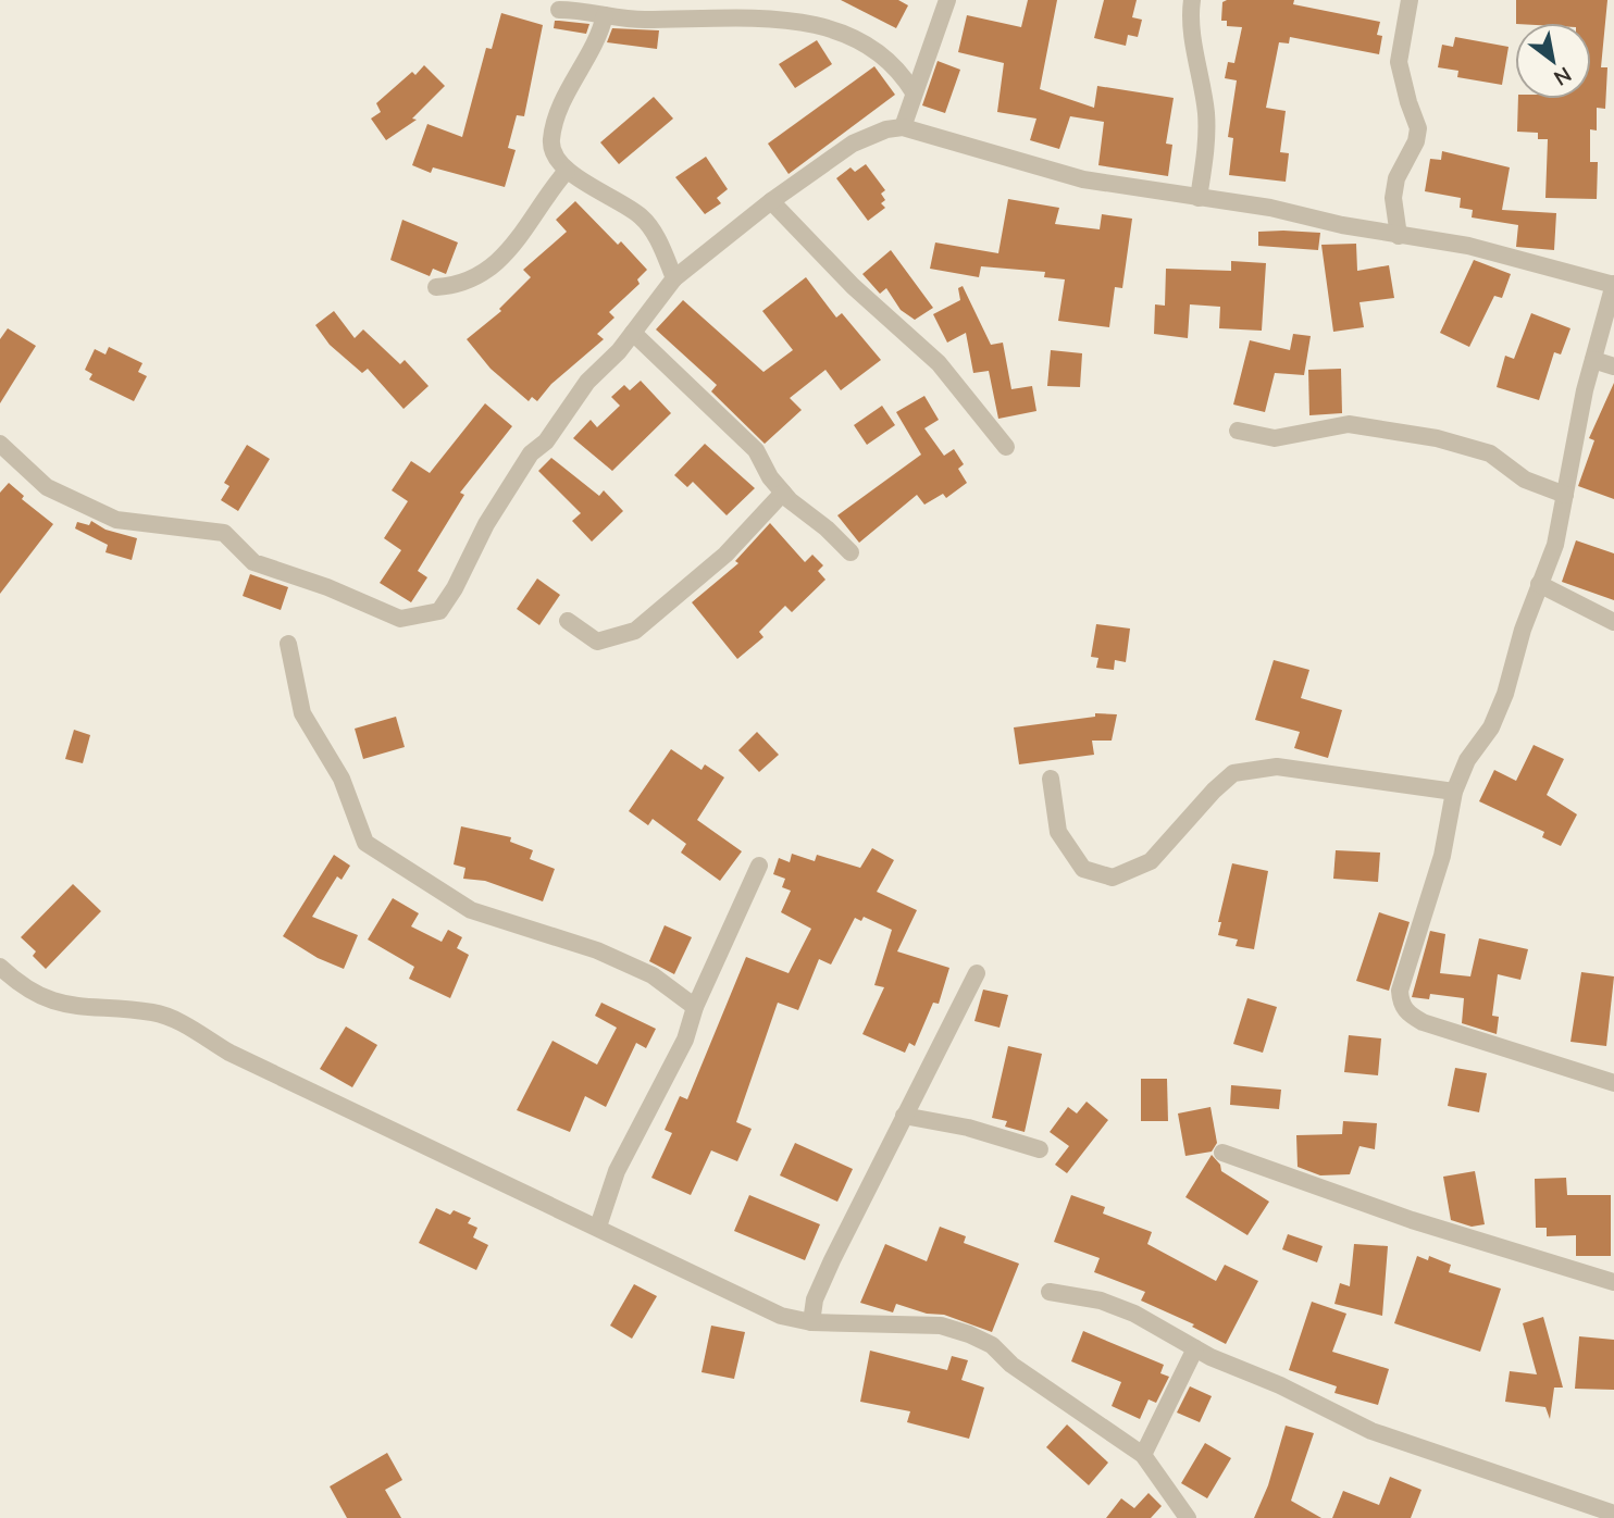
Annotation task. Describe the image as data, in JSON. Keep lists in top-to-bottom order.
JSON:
{
  "north": "bottom right"
}
